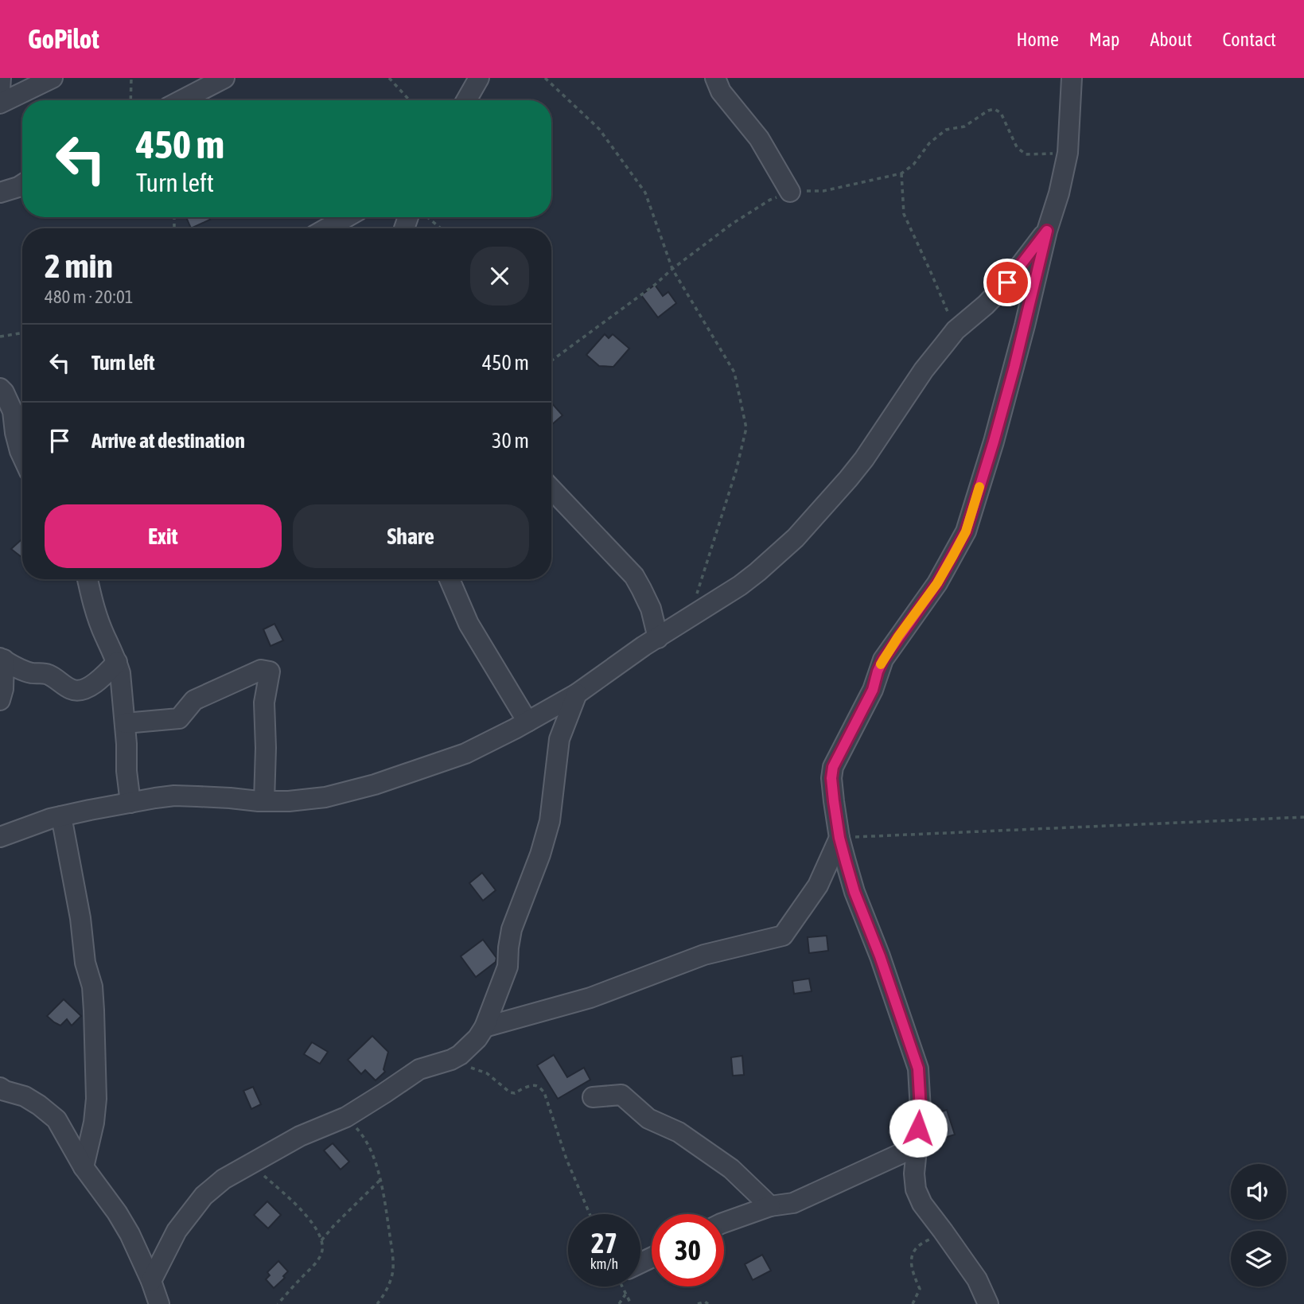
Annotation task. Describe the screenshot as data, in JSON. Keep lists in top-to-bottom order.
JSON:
{
  "page": {
    "header": "GoPilot",
    "nav": [
      "Home",
      "Map",
      "About",
      "Contact"
    ],
    "turn": ["450 m", "Turn left"],
    "heading": ["2 min", "480 m · 20:01"],
    "list": [
      {
        "name": "Turn left",
        "value": "450 m"
      },
      {
        "name": "Arrive at destination",
        "value": "30 m"
      }
    ],
    "buttons": ["Exit", "Share"],
    "speed": "27 km/h",
    "limit": "30"
  }
}
